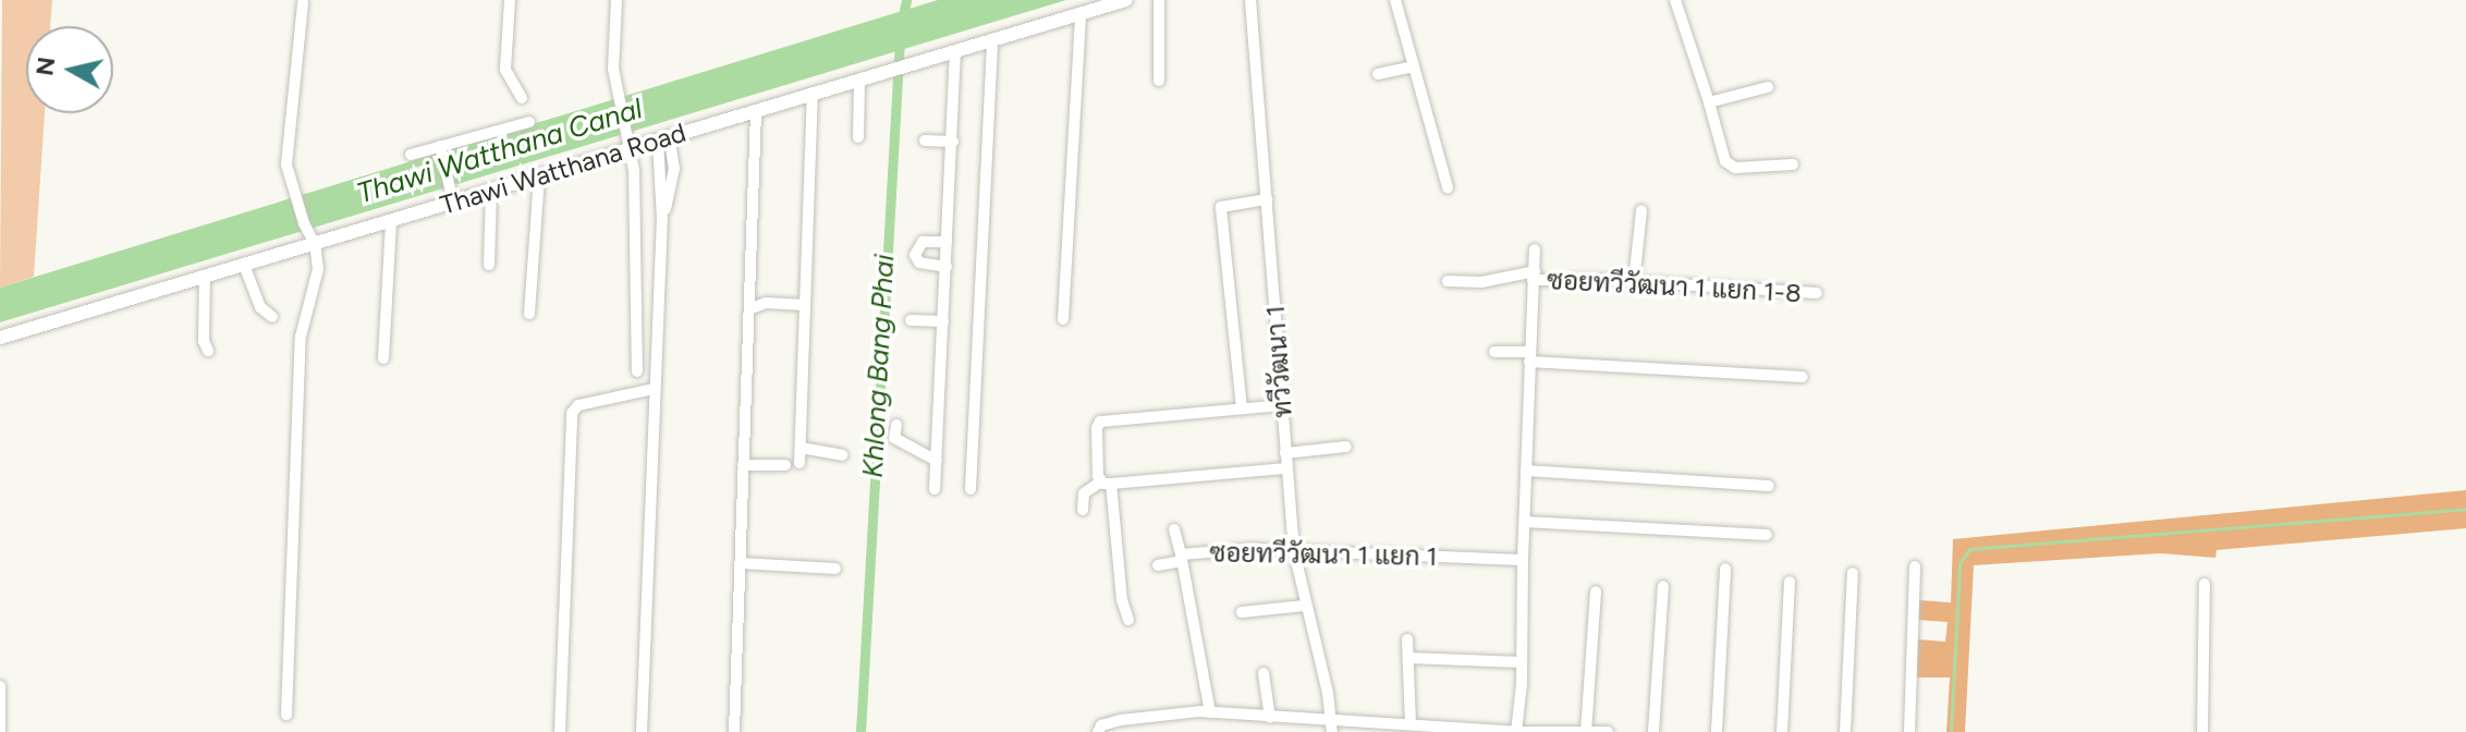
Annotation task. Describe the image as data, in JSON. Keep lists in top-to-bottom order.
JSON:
{
  "streets": {
    "main road": ["Thawi Watthana Road"],
    "street": ["ซอยทวีวัฒนา 1 แยก 1-8", "ทวีวัฒนา 1", "ซอยทวีวัฒนา 1 แยก 1"]
  },
  "crossings": [
    ["ทวีวัฒนา 1", "ซอยทวีวัฒนา 1 แยก 1"]
  ],
  "water": ["Thawi Watthana Canal", "Khlong Bang Phai"],
  "north": "left"
}
